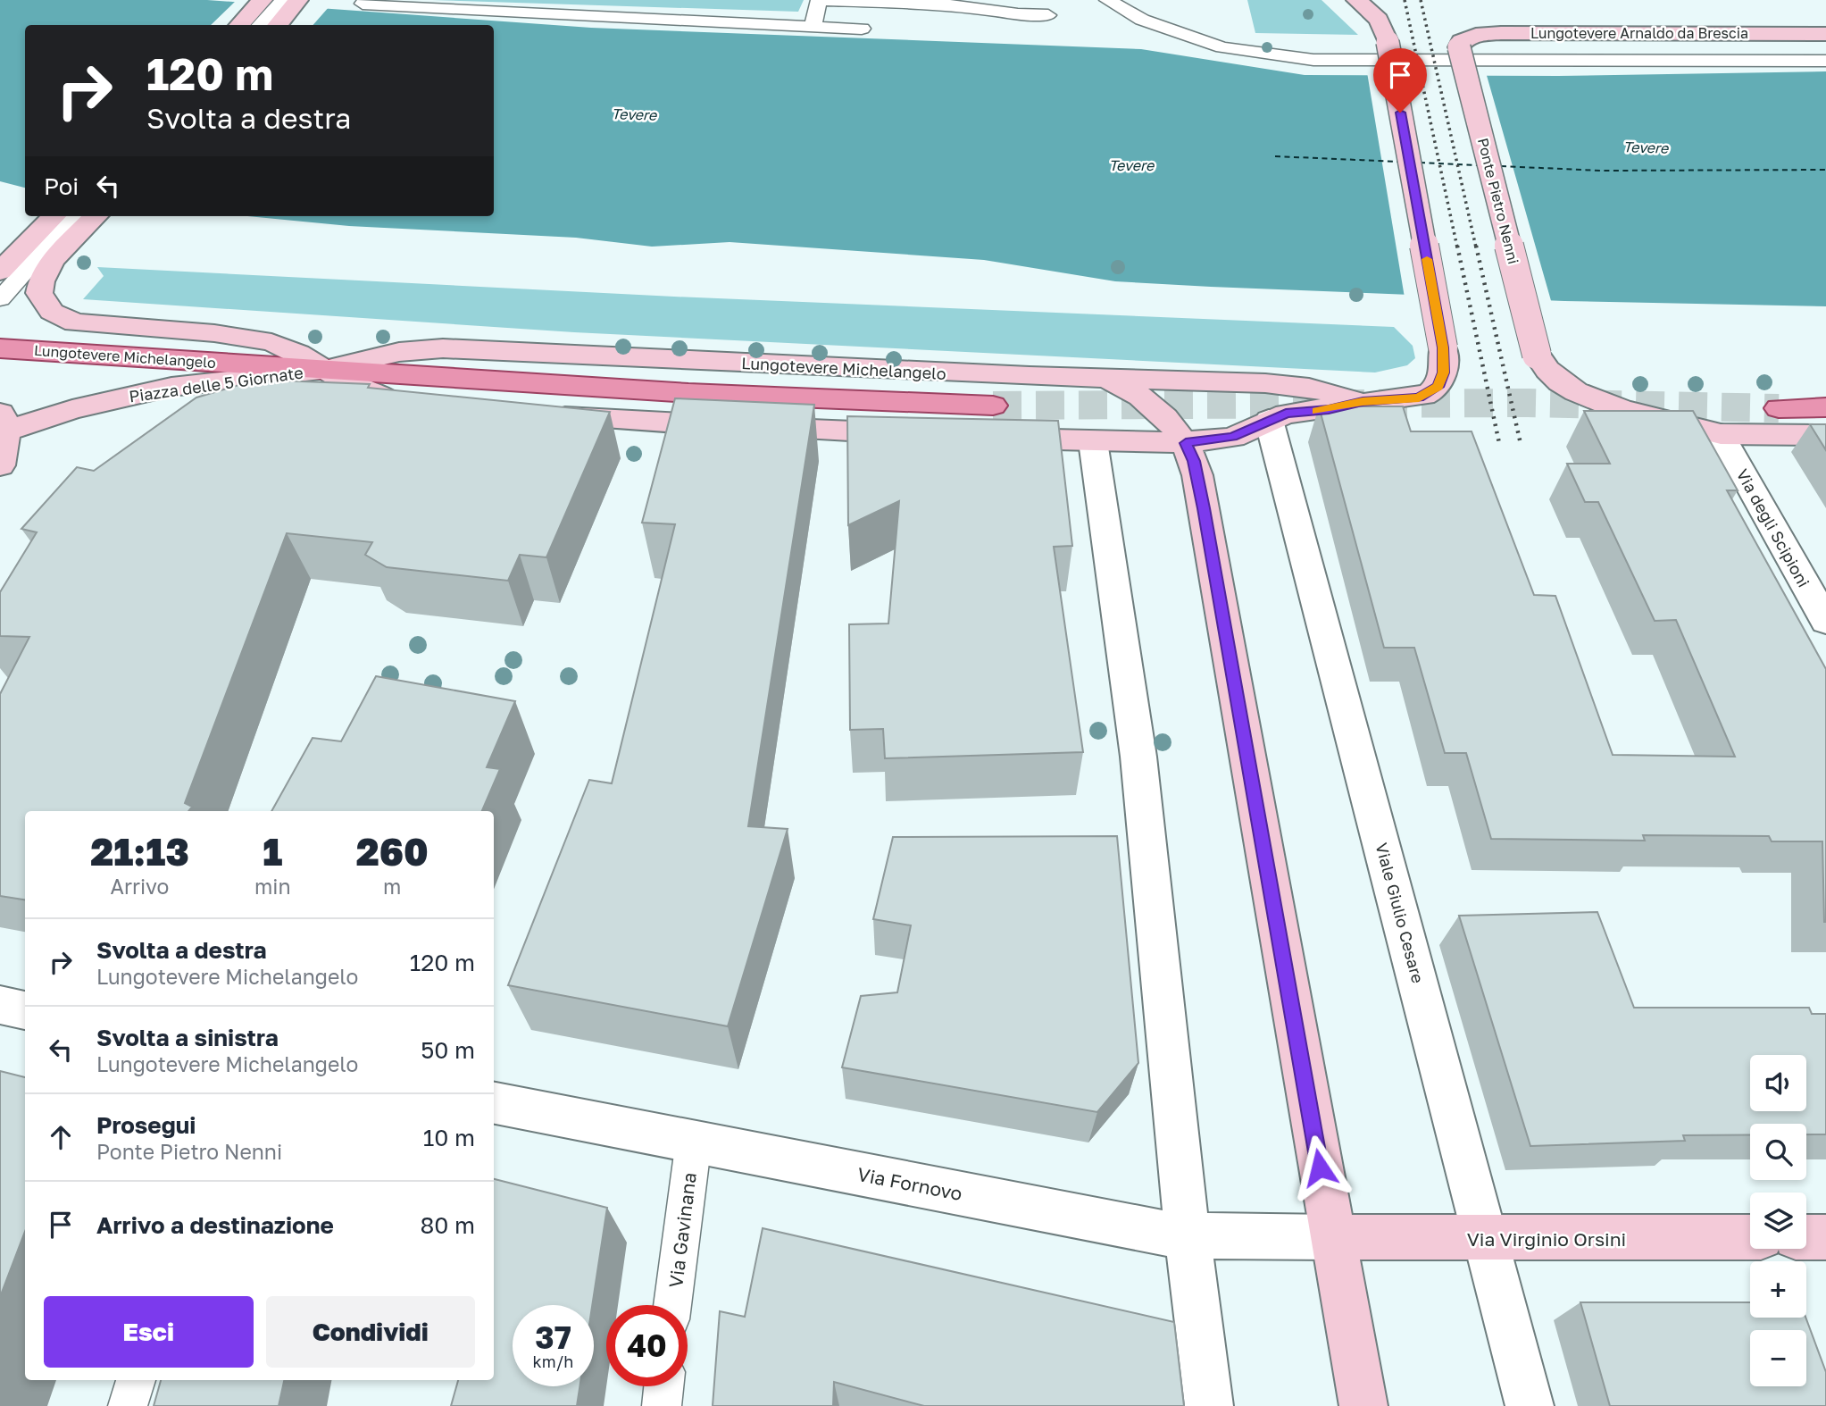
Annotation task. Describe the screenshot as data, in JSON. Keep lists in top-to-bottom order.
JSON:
{
  "streets": {
    "main road": ["Lungotevere Michelangelo"],
    "street": [
      "Lungotevere Arnaldo da Brescia",
      "Ponte Pietro Nenni",
      "Piazza delle 5 Giornate",
      "Via degli Scipioni",
      "Viale Giulio Cesare",
      "Via Fornovo",
      "Via Virginio Orsini"
    ],
    "lane": ["Via Gavinana"]
  },
  "crossings": [
    ["Lungotevere Arnaldo da Brescia", "Ponte Pietro Nenni"],
    ["Ponte Pietro Nenni", "Via degli Scipioni"],
    ["Lungotevere Michelangelo", "Piazza delle 5 Giornate"],
    ["Lungotevere Michelangelo", "Viale Giulio Cesare"],
    ["Viale Giulio Cesare", "Via Virginio Orsini"],
    ["Via Fornovo", "Via Gavinana"],
    ["Via Fornovo", "Via Virginio Orsini"]
  ],
  "water": ["Tevere"],
  "page": {
    "turn": ["120 m", "Svolta a destra"],
    "then": "Poi",
    "eta": [
      "21:13",
      "Arrivo",
      "1",
      "min",
      "260",
      "m"
    ],
    "list": [
      {
        "name": "Svolta a destra",
        "note": "Lungotevere Michelangelo",
        "value": "120 m"
      },
      {
        "name": "Svolta a sinistra",
        "note": "Lungotevere Michelangelo",
        "value": "50 m"
      },
      {
        "name": "Prosegui",
        "note": "Ponte Pietro Nenni",
        "value": "10 m"
      },
      {
        "name": "Arrivo a destinazione",
        "value": "80 m"
      }
    ],
    "map_buttons": ["+", "−"],
    "buttons": ["Esci", "Condividi"],
    "speed": "37 km/h",
    "limit": "40"
  }
}
